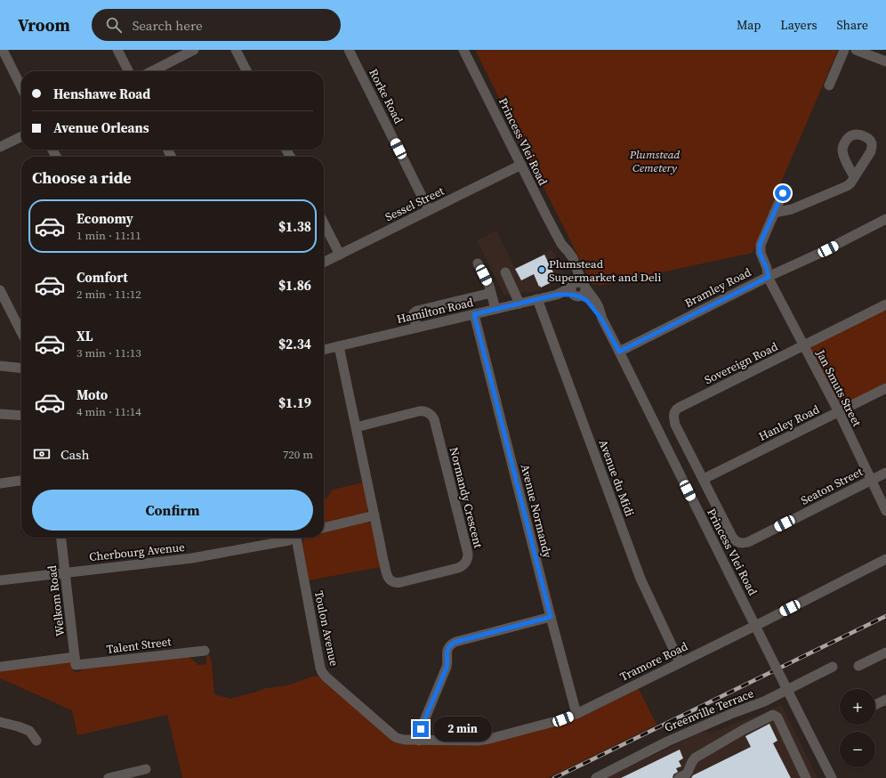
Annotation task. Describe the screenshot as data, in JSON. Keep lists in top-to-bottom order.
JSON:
{
  "streets": {
    "street": [
      "Rorke Road",
      "Princess Vlei Road",
      "Sessel Street",
      "Bramley Road",
      "Hamilton Road",
      "Sovereign Road",
      "Jan Smuts Street",
      "Hanley Road",
      "Avenue du Midi",
      "Seaton Street",
      "Normandy Crescent",
      "Avenue Normandy",
      "Cherbourg Avenue",
      "Welkom Road",
      "Toulon Avenue",
      "Talent Street",
      "Tramore Road",
      "Greenville Terrace"
    ]
  },
  "crossings": [
    ["Rorke Road", "Sessel Street"],
    ["Princess Vlei Road", "Sessel Street"],
    ["Princess Vlei Road", "Bramley Road"],
    ["Princess Vlei Road", "Hamilton Road"],
    ["Bramley Road", "Jan Smuts Street"],
    ["Hamilton Road", "Avenue du Midi"],
    ["Hamilton Road", "Normandy Crescent"],
    ["Hamilton Road", "Avenue Normandy"],
    ["Sovereign Road", "Jan Smuts Street"],
    ["Sovereign Road", "Hanley Road"],
    ["Sovereign Road", "Seaton Street"],
    ["Jan Smuts Street", "Hanley Road"],
    ["Jan Smuts Street", "Seaton Street"],
    ["Hanley Road", "Seaton Street"],
    ["Avenue du Midi", "Tramore Road"],
    ["Avenue Normandy", "Tramore Road"],
    ["Cherbourg Avenue", "Welkom Road"],
    ["Welkom Road", "Talent Street"],
    ["Toulon Avenue", "Tramore Road"]
  ],
  "parks": ["Plumstead Cemetery"],
  "places": ["Plumstead Supermarket and Deli"],
  "page": {
    "header": "Vroom",
    "search": "Search here",
    "nav": ["Map", "Layers", "Share"],
    "banner": ["Henshawe Road", "Avenue Orleans"],
    "heading": "Choose a ride",
    "list": [
      {
        "name": "Economy",
        "note": "1 min · 11:11",
        "value": "$1.38"
      },
      {
        "name": "Comfort",
        "note": "2 min · 11:12",
        "value": "$1.86"
      },
      {
        "name": "XL",
        "note": "3 min · 11:13",
        "value": "$2.34"
      },
      {
        "name": "Moto",
        "note": "4 min · 11:14",
        "value": "$1.19"
      }
    ],
    "pay": ["Cash", "720 m"],
    "buttons": "Confirm",
    "map_buttons": ["+", "−"],
    "bubble": "2 min"
  }
}
